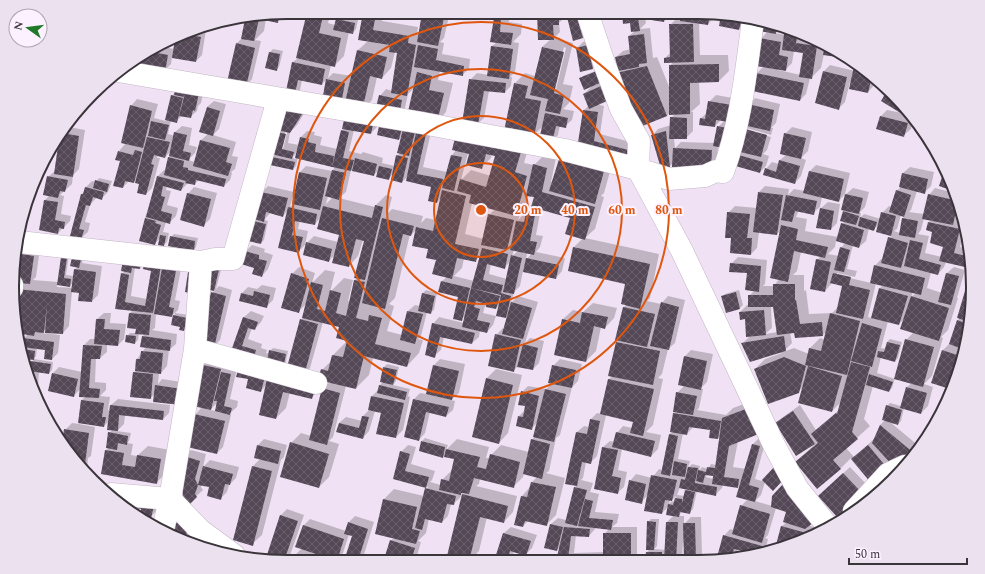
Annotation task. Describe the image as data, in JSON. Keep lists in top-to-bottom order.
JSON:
{
  "scale_bar": "50 m",
  "north": "left",
  "rings": [
    "20 m",
    "40 m",
    "60 m",
    "80 m"
  ]
}
